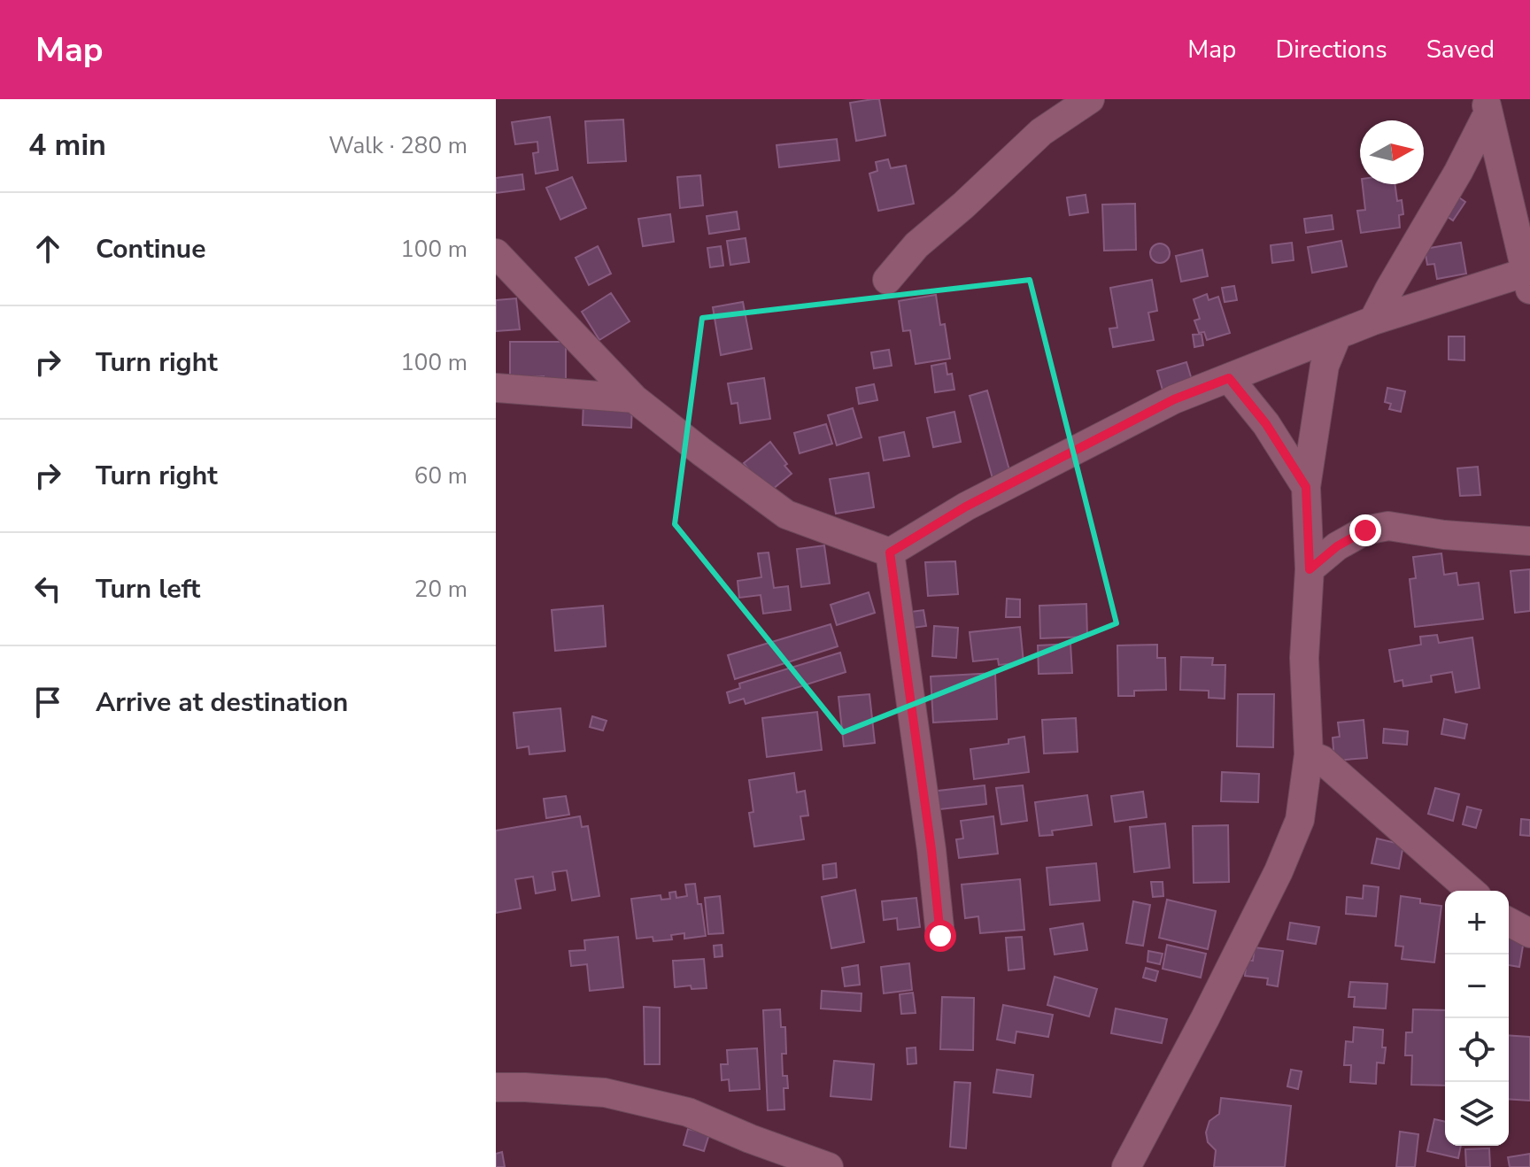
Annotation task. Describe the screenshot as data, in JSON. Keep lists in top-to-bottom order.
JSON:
{
  "north": "right",
  "page": {
    "header": "Map",
    "nav": ["Map", "Directions", "Saved"],
    "heading": ["4 min", "Walk · 280 m"],
    "list": [
      ["Continue", "100 m"],
      ["Turn right", "100 m"],
      ["Turn right", "60 m"],
      ["Turn left", "20 m"],
      "Arrive at destination"
    ],
    "map_buttons": ["+", "−"]
  }
}
